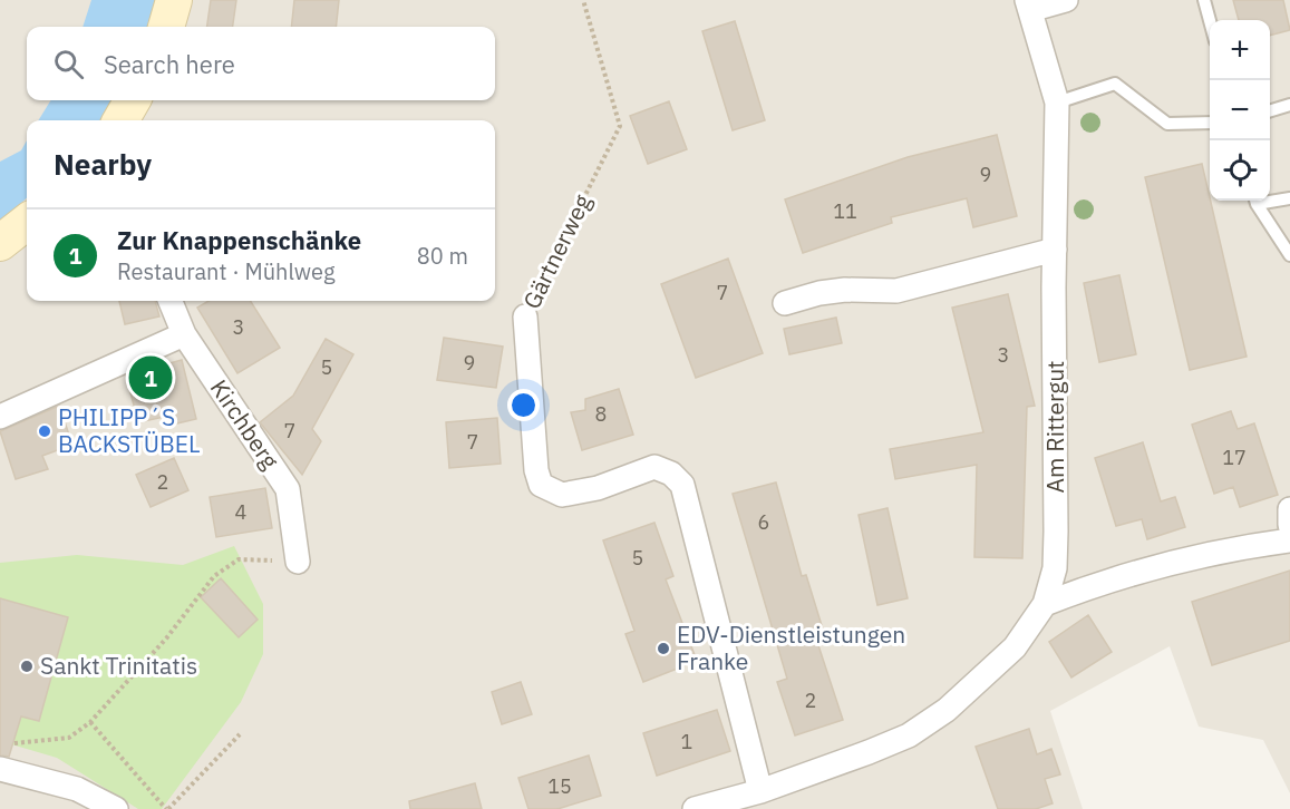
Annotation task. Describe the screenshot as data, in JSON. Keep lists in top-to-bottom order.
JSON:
{
  "streets": {
    "street": ["Gärtnerweg", "Kirchberg", "Am Rittergut"]
  },
  "places": ["PHILIPP´S BACKSTÜBEL", "EDV-Dienstleistungen Franke", "Sankt Trinitatis"],
  "house_numbers": [
    "9",
    "11",
    "7",
    "3",
    "3",
    "9",
    "5",
    "8",
    "7",
    "7",
    "17",
    "2",
    "4",
    "6",
    "5",
    "2",
    "1",
    "15"
  ],
  "page": {
    "map_buttons": ["+", "−"],
    "search": "Search here",
    "heading": "Nearby",
    "list": [
      {
        "mark": "1",
        "name": "Zur Knappenschänke",
        "note": "Restaurant · Mühlweg",
        "value": "80 m"
      }
    ],
    "pins": "1"
  }
}
